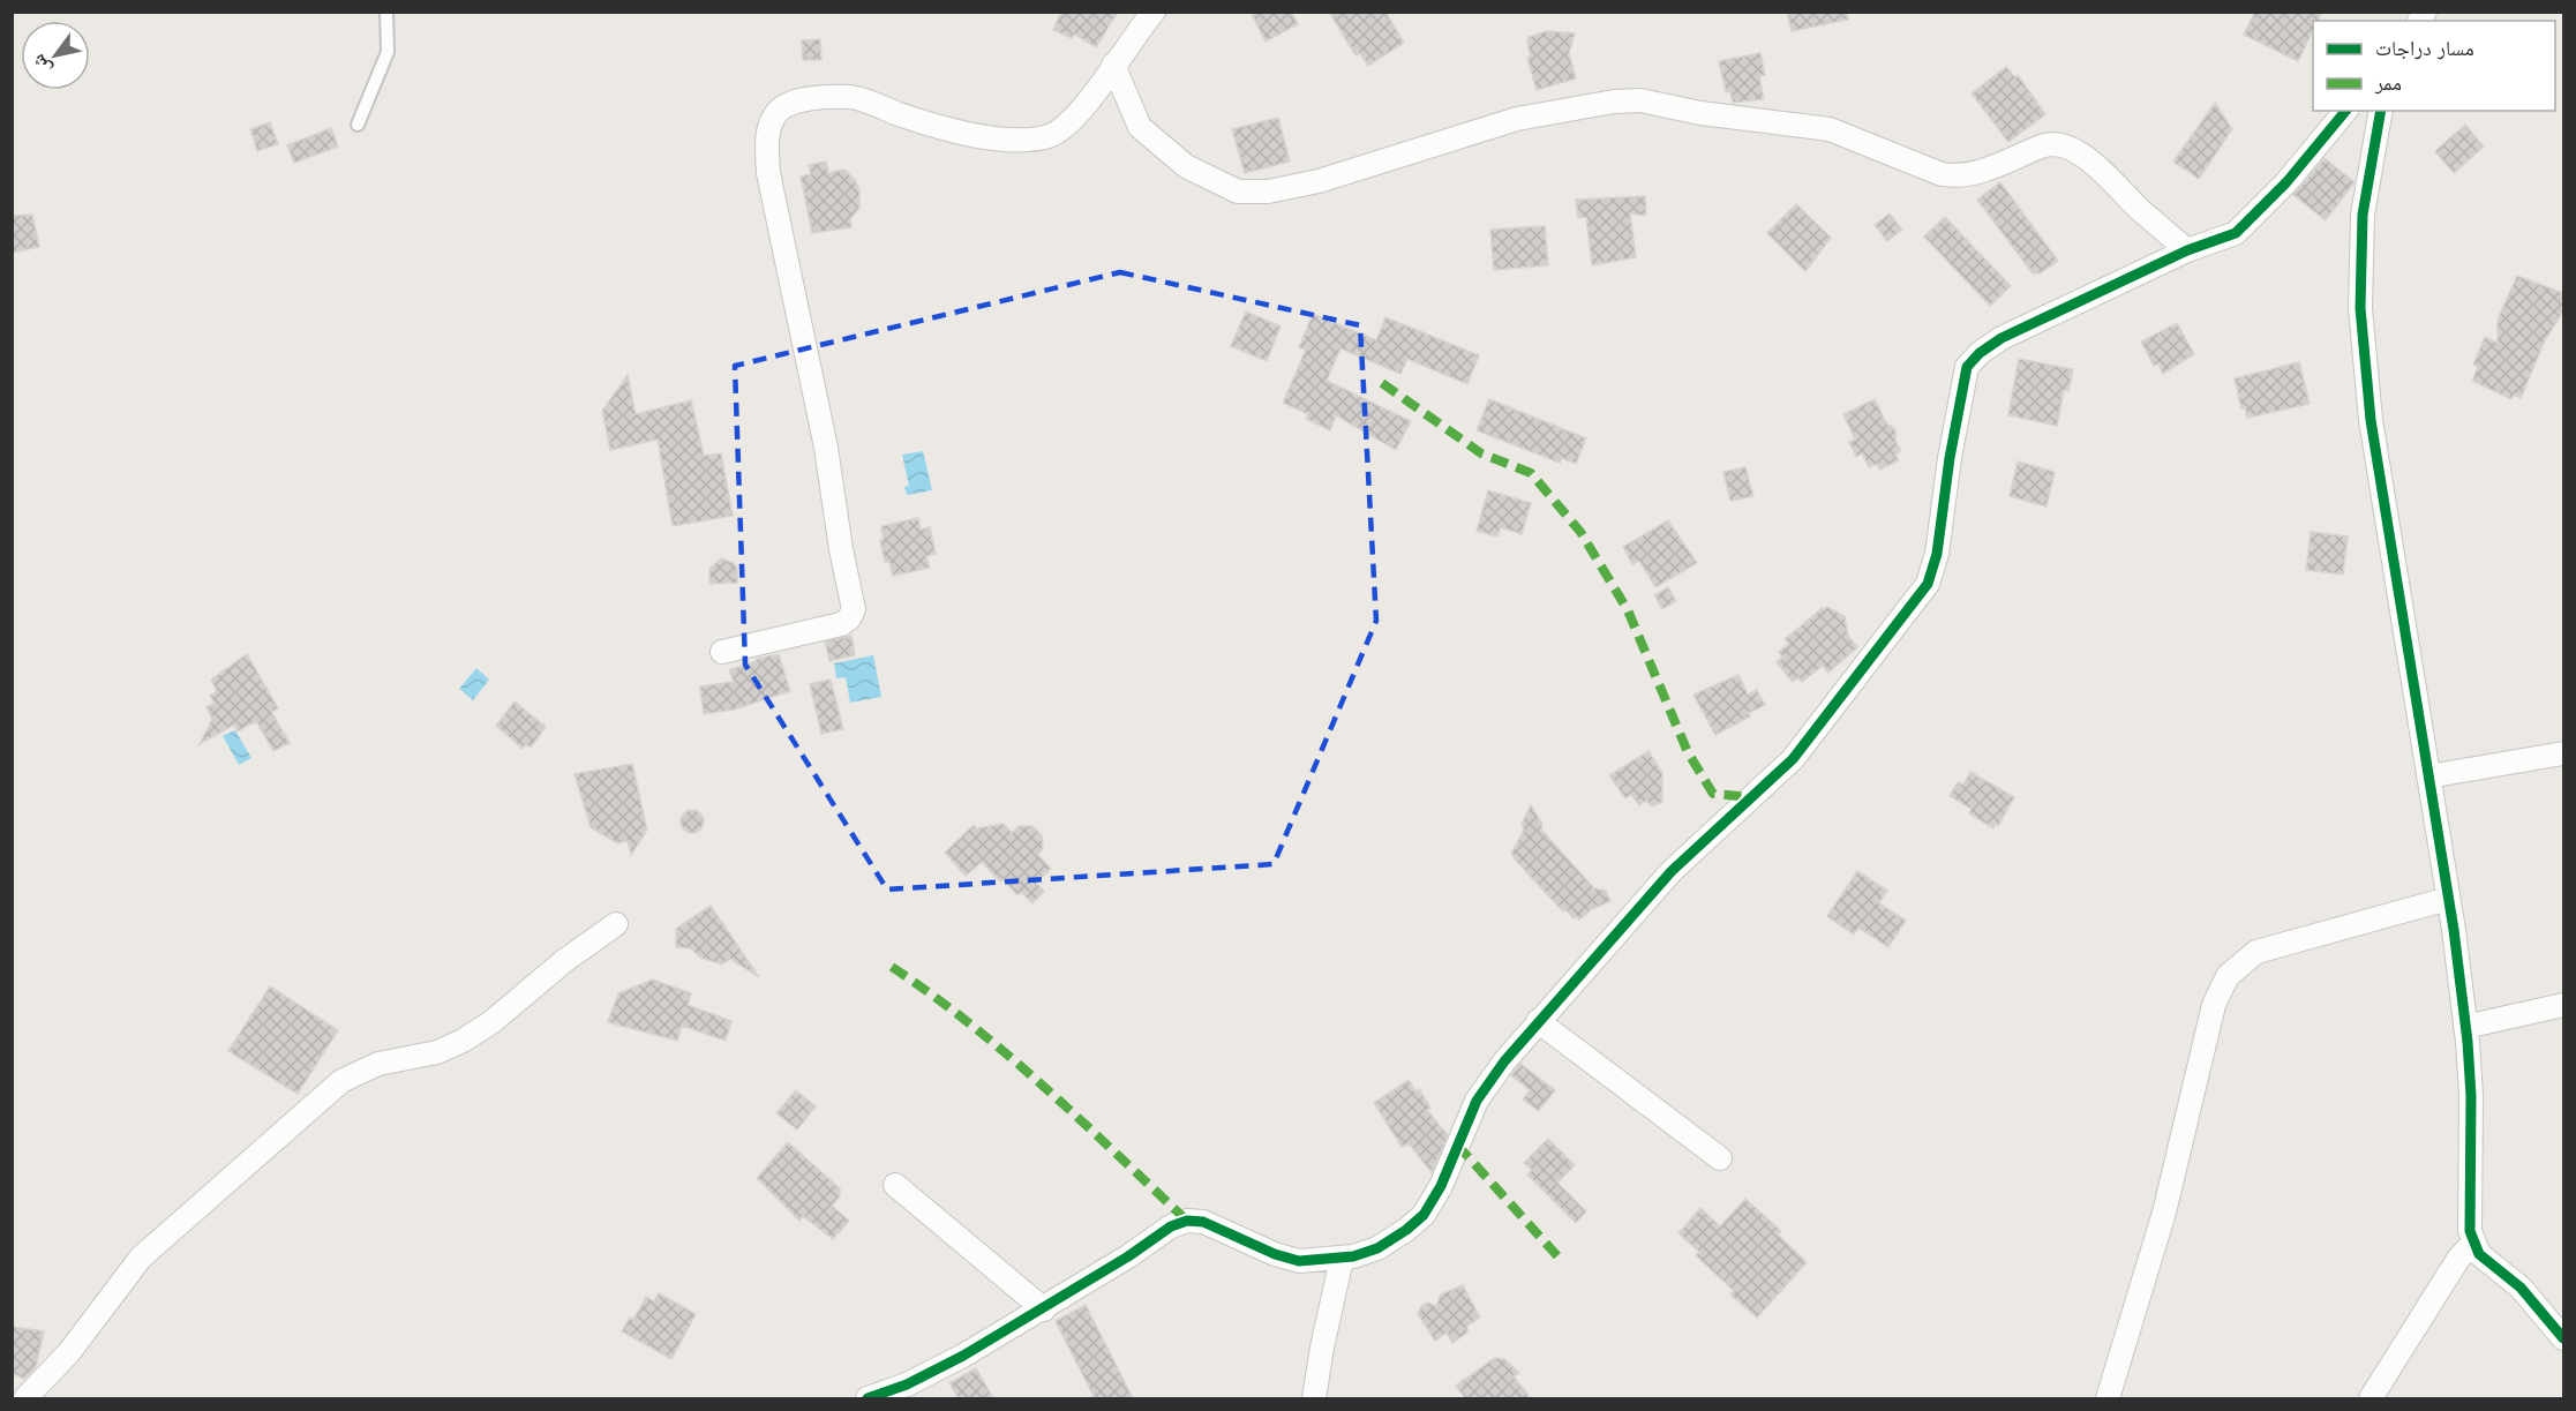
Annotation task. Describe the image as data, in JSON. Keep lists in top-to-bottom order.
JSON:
{
  "legend": ["مسار دراجات", "ممر"],
  "north": "bottom left"
}
